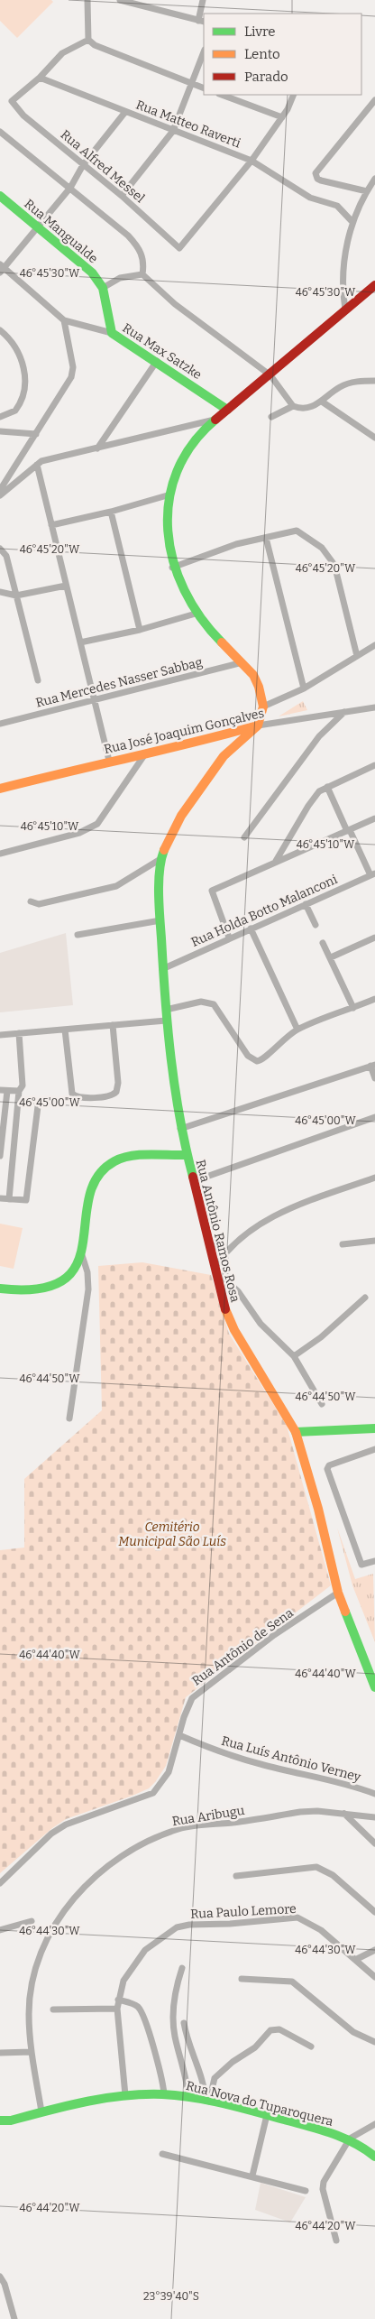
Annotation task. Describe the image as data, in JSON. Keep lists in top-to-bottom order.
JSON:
{
  "streets": {
    "main road": [
      "Rua Mangualde",
      "Rua Max Satzke",
      "Rua José Joaquim Gonçalves",
      "Rua Antônio Ramos Rosa",
      "Rua Nova do Tuparoquera"
    ],
    "street": [
      "Rua Matteo Raverti",
      "Rua Alfred Messel",
      "Rua Mercedes Nasser Sabbag",
      "Rua Holda Botto Malanconi",
      "Rua Antônio de Sena",
      "Rua Luís Antônio Verney",
      "Rua Aribugu",
      "Rua Paulo Lemore"
    ]
  },
  "crossings": [
    ["Rua Matteo Raverti", "Rua Alfred Messel"],
    ["Rua Mangualde", "Rua Max Satzke"],
    ["Rua Holda Botto Malanconi", "Rua Antônio Ramos Rosa"],
    ["Rua Antônio Ramos Rosa", "Rua Antônio de Sena"],
    ["Rua Antônio de Sena", "Rua Luís Antônio Verney"],
    ["Rua Aribugu", "Rua Nova do Tuparoquera"],
    ["Rua Paulo Lemore", "Rua Nova do Tuparoquera"]
  ],
  "parks": ["Cemitério Municipal São Luís"],
  "legend": ["Livre", "Lento", "Parado"],
  "coordinates": [
    "46°45'30\"W",
    "46°45'20\"W",
    "46°45'10\"W",
    "46°45'00\"W",
    "46°44'50\"W",
    "46°44'40\"W",
    "46°44'30\"W",
    "46°44'20\"W",
    "23°39'40\"S"
  ]
}
